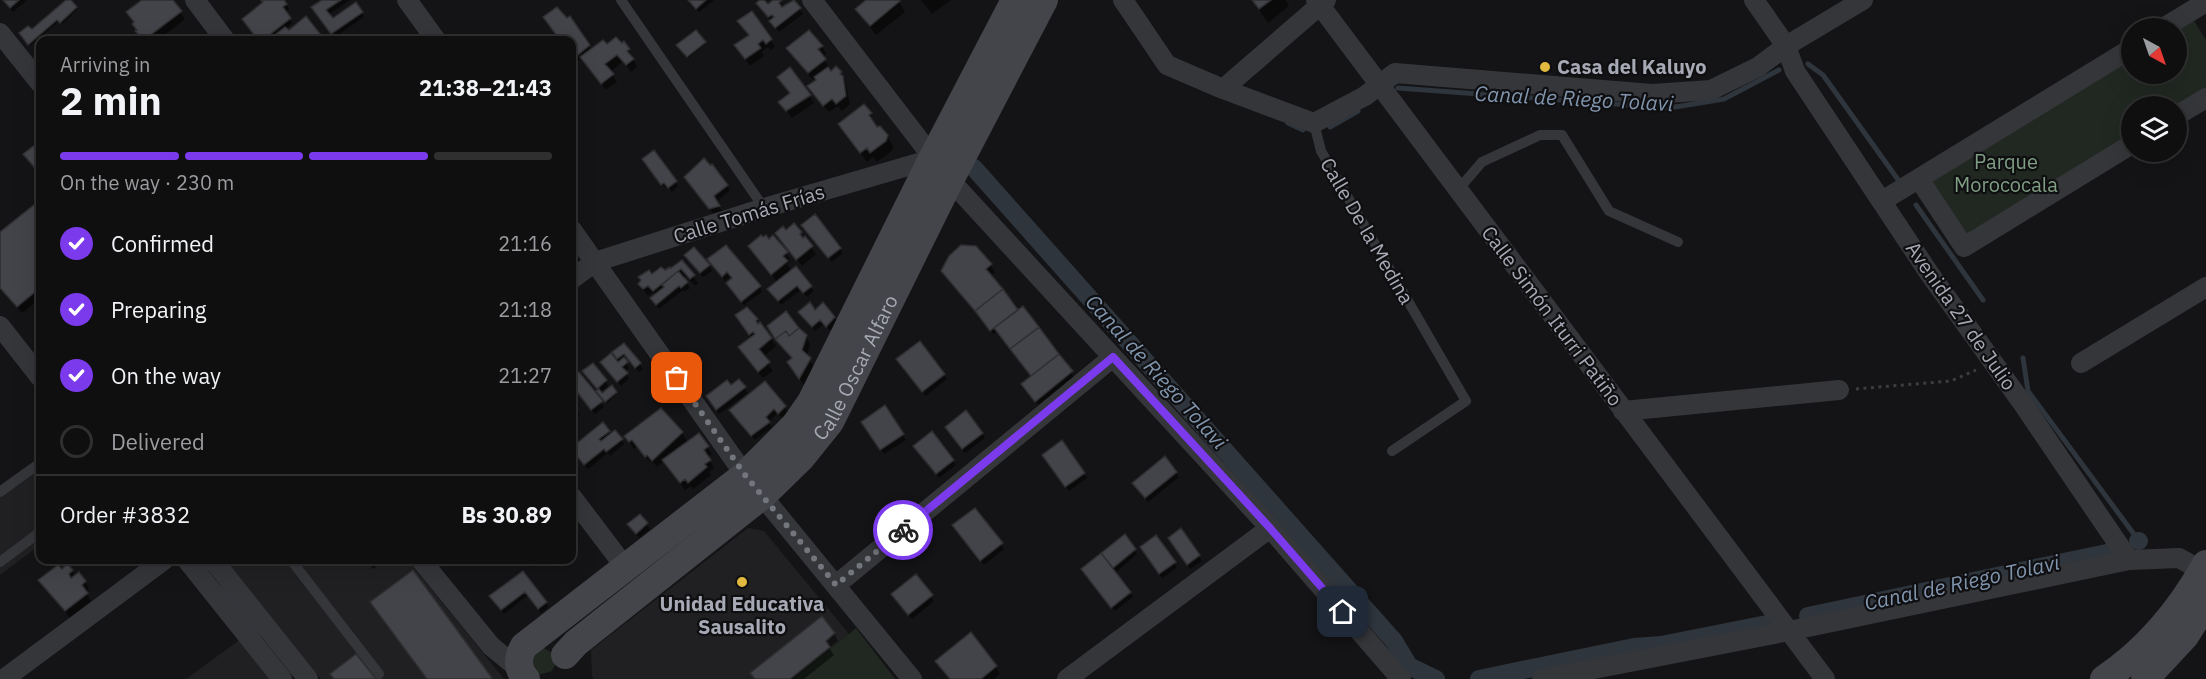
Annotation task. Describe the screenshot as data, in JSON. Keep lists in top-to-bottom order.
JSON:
{
  "streets": {
    "main road": ["Calle Oscar Alfaro"],
    "street": ["Calle Tomás Frías", "Calle Simón Iturri Patiño", "Avenida 27 de Julio"],
    "lane": ["Calle De la Medina"]
  },
  "crossings": [
    ["Calle Tomás Frías", "Calle Oscar Alfaro"]
  ],
  "water": ["Canal de Riego Tolavi"],
  "parks": ["Parque Morococala"],
  "places": ["Casa del Kaluyo", "Unidad Educativa Sausalito"],
  "north": "bottom right",
  "page": {
    "heading": ["2 min", "Arriving in", "21:38–21:43"],
    "panel": ["Order #3832", "Bs 30.89"],
    "bar": "On the way · 230 m",
    "list": [
      ["Confirmed", "21:16"],
      ["Preparing", "21:18"],
      ["On the way", "21:27"],
      "Delivered"
    ]
  }
}
